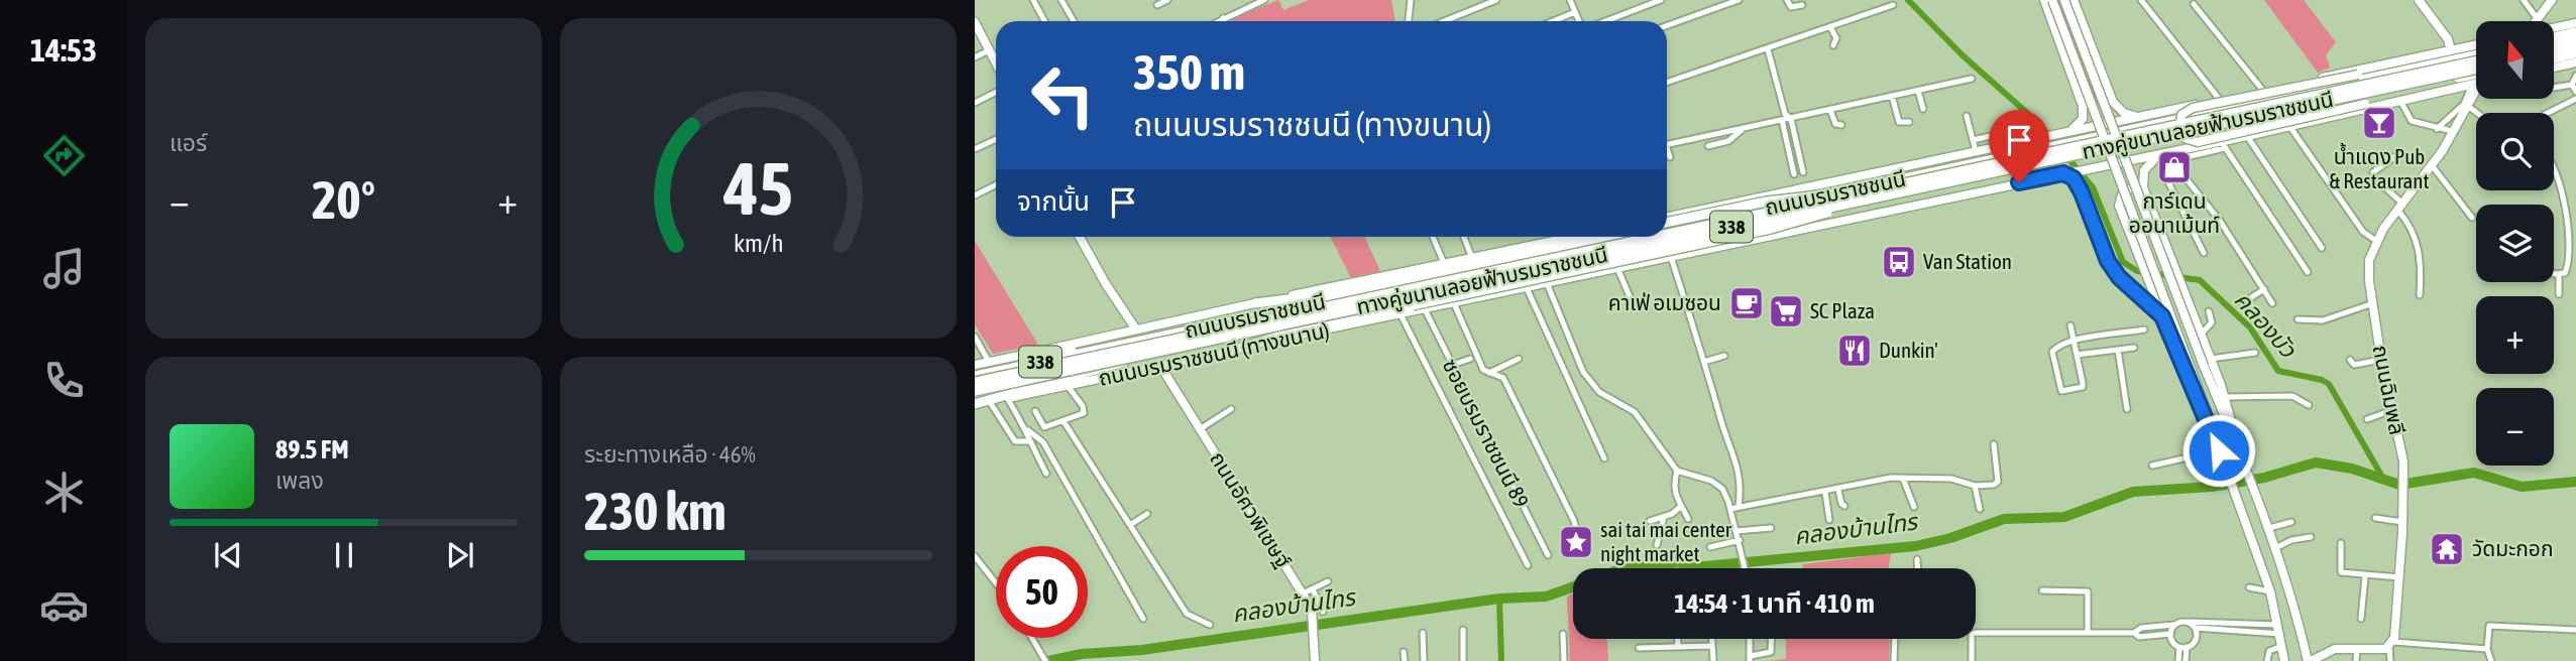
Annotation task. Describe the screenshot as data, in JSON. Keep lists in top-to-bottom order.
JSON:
{
  "streets": {
    "main road": [
      "ทางคู่ขนานลอยฟ้าบรมราชชนนี",
      "ถนนบรมราชชนนี",
      "338",
      "ถนนบรมราชชนนี (ทางขนาน)",
      "ถนนฉิมพลี",
      "ถนนอัศวพิเชษฐ์"
    ],
    "street": ["ซอยบรมราชชนนี 89"]
  },
  "crossings": [
    ["ทางคู่ขนานลอยฟ้าบรมราชชนนี", "ถนนบรมราชชนนี"],
    ["ถนนบรมราชชนนี (ทางขนาน)", "ซอยบรมราชชนนี 89"],
    ["ถนนบรมราชชนนี (ทางขนาน)", "ถนนอัศวพิเชษฐ์"]
  ],
  "water": ["คลองบัว", "คลองบ้านไทร"],
  "places": {
    "bar": ["น้ำแดง Pub & Restaurant"],
    "shop": ["การ์เดน ออนาเม้นท์"],
    "bus stop": ["Van Station"],
    "cafe": ["คาเฟ่ อเมซอน"],
    "supermarket": ["SC Plaza"],
    "restaurant": ["Dunkin'"],
    "place": ["sai tai mai center night market"],
    "temple": ["วัดมะกอก"]
  },
  "north": "top",
  "page": {
    "tabs": "14:53",
    "tile": [
      "แอร์",
      ["ระยะทางเหลือ · 46%", "230 km"]
    ],
    "map_buttons": ["+", "−"],
    "turn": ["350 m", "ถนนบรมราชชนนี (ทางขนาน)"],
    "then": "จากนั้น",
    "heat": ["−", "20°", "+"],
    "song": ["89.5 FM", "เพลง"],
    "limit": "50",
    "trip": "14:54 · 1 นาที · 410 m",
    "gauge": ["45", "km/h"]
  }
}
